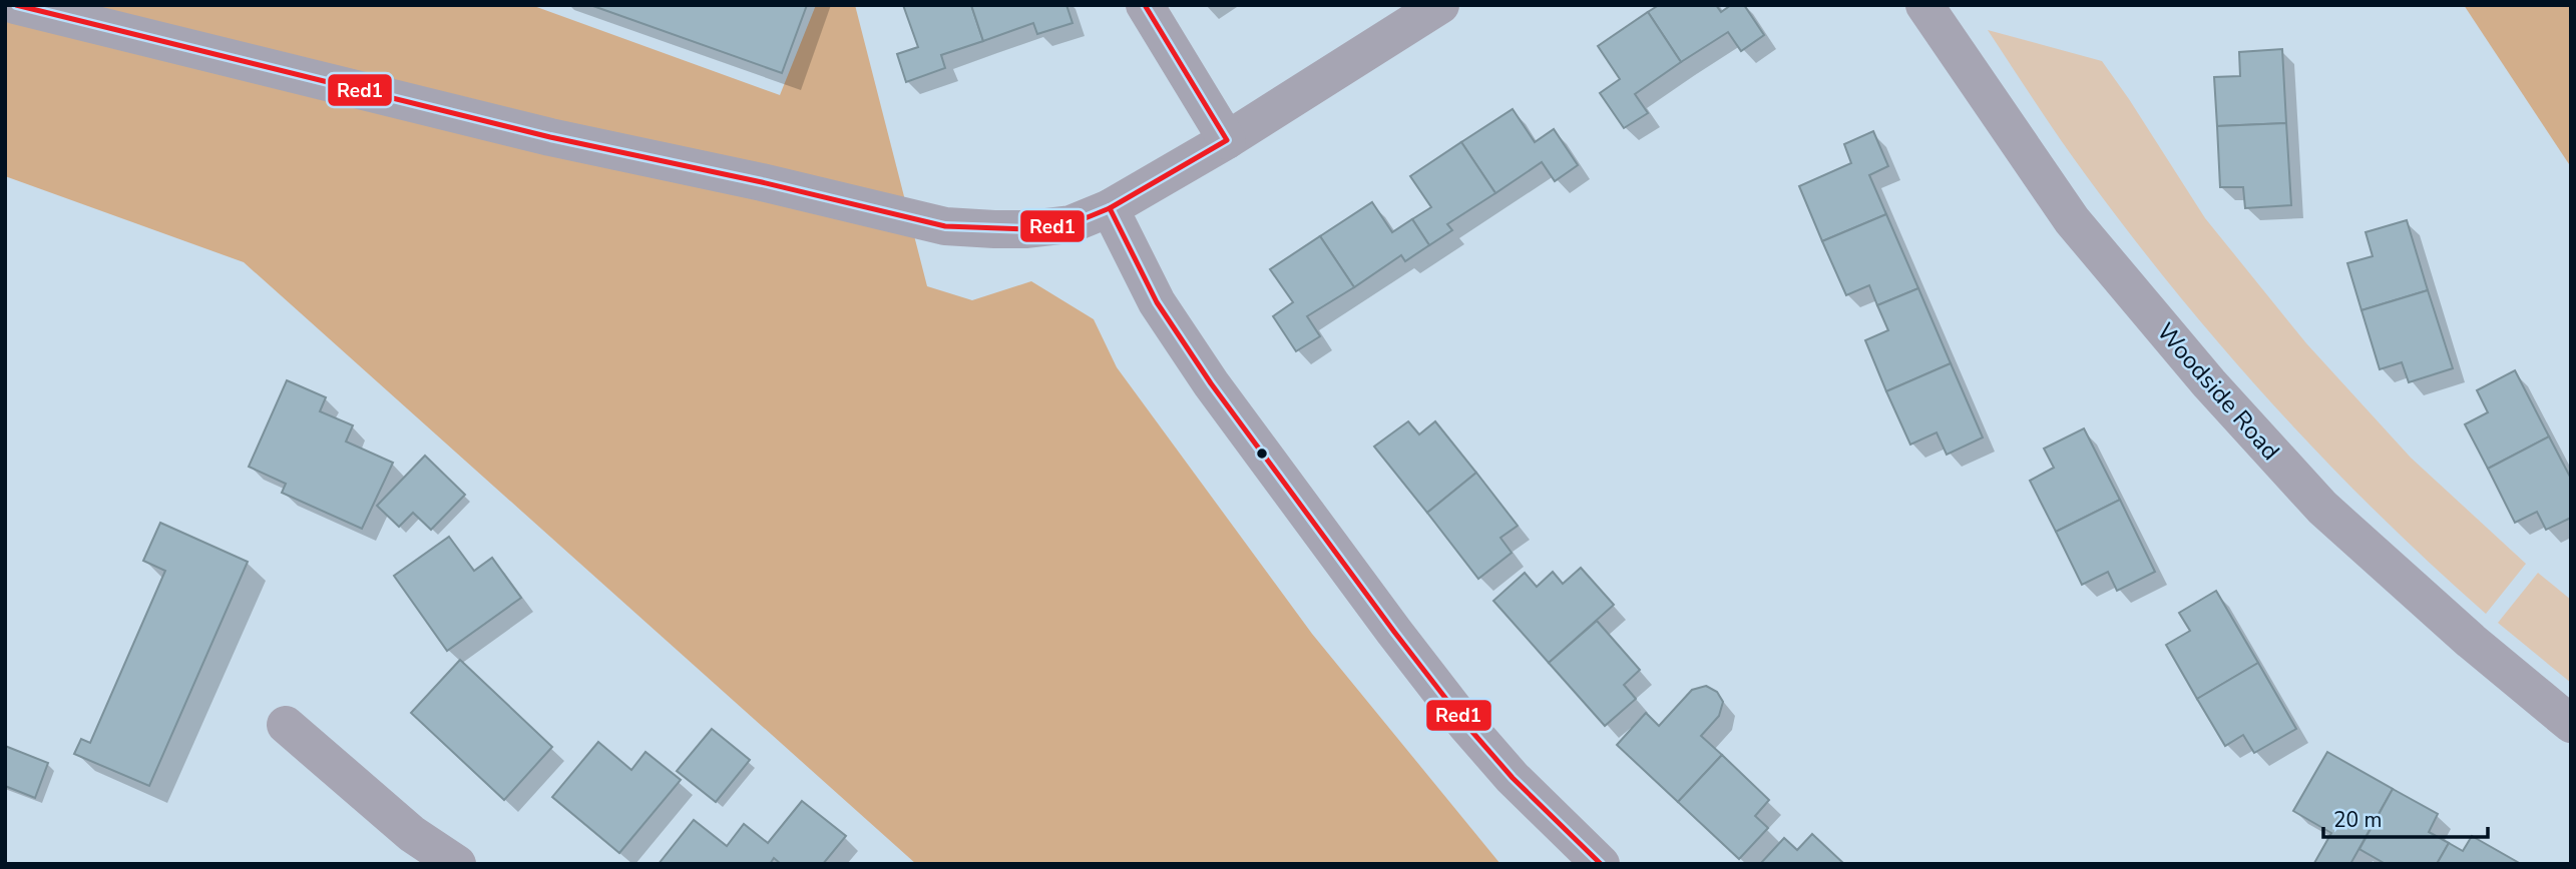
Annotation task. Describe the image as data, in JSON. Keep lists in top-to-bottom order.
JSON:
{
  "streets": {
    "street": ["Woodside Road"]
  },
  "lines": ["transit line Red1"],
  "scale_bar": "20 m"
}
